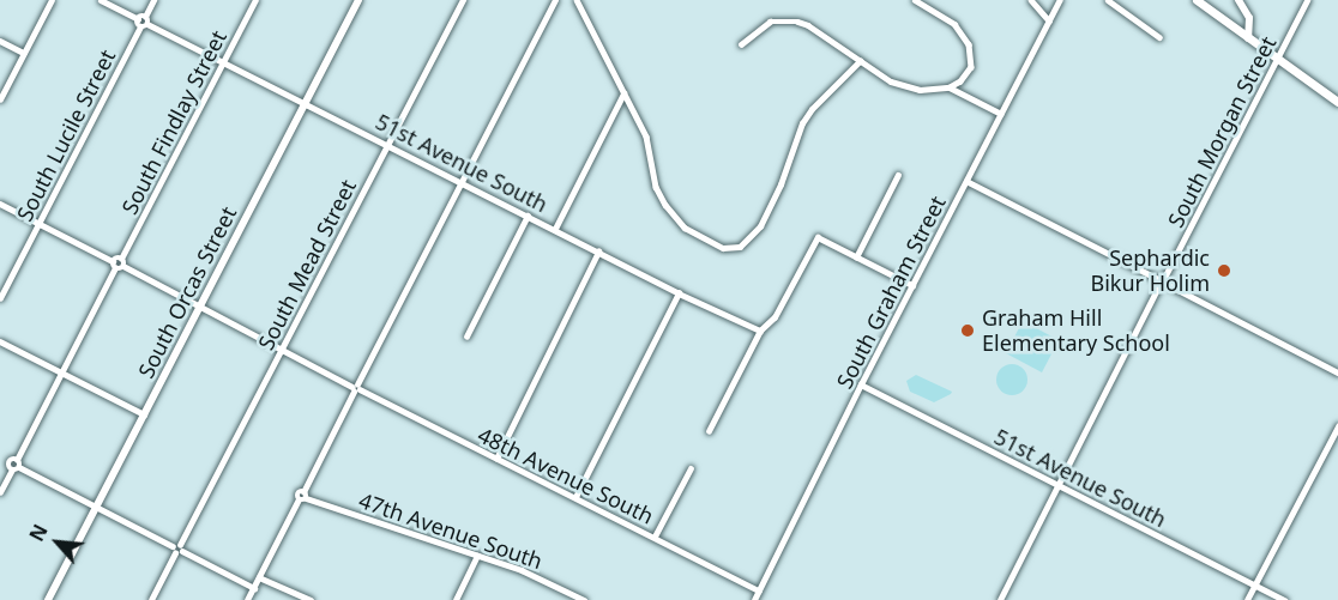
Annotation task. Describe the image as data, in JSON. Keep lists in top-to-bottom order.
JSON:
{
  "streets": {
    "street": [
      "South Findlay Street",
      "South Morgan Street",
      "South Lucile Street",
      "51st Avenue South",
      "South Mead Street",
      "South Orcas Street",
      "South Graham Street",
      "48th Avenue South",
      "47th Avenue South"
    ]
  },
  "crossings": [
    ["South Findlay Street", "51st Avenue South"],
    ["South Morgan Street", "51st Avenue South"],
    ["South Lucile Street", "51st Avenue South"],
    ["51st Avenue South", "South Mead Street"],
    ["51st Avenue South", "South Orcas Street"],
    ["51st Avenue South", "South Graham Street"],
    ["South Mead Street", "48th Avenue South"],
    ["South Orcas Street", "48th Avenue South"],
    ["South Graham Street", "48th Avenue South"]
  ],
  "places": ["Sephardic Bikur Holim", "Graham Hill Elementary School"],
  "north": "top left"
}
